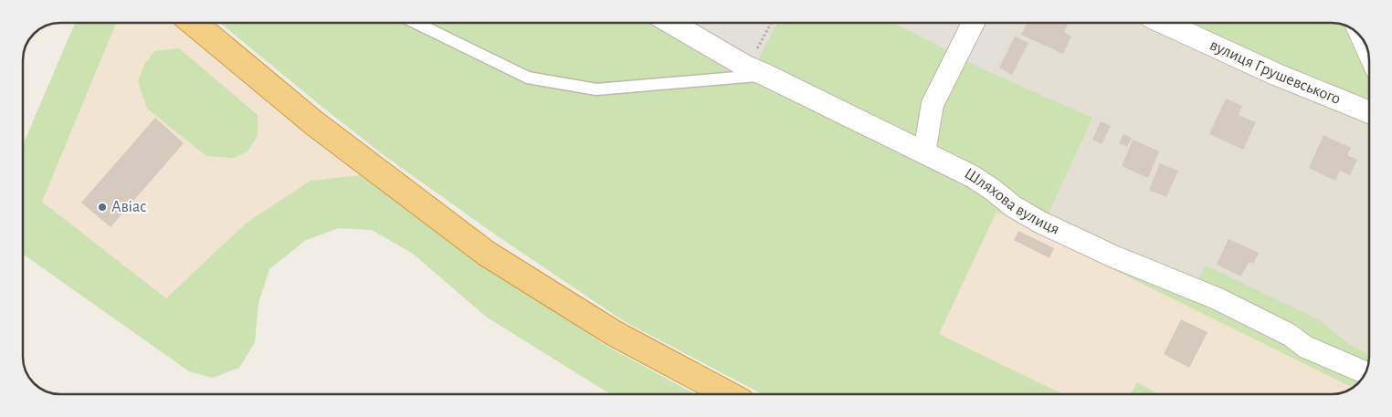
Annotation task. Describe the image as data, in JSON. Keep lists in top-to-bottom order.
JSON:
{
  "streets": {
    "street": ["вулиця Грушевського", "Шляхова вулиця"]
  },
  "places": ["Авіас"]
}
